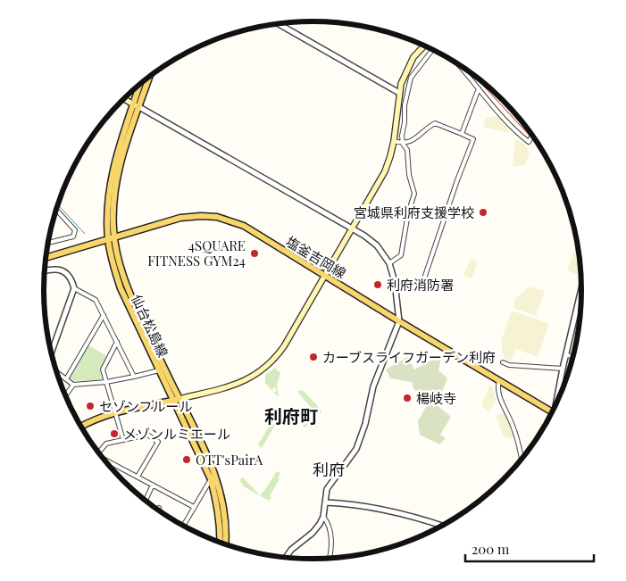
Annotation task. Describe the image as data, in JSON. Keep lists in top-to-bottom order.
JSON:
{
  "streets": {
    "main road": ["塩釜吉岡線", "仙台松島線"]
  },
  "crossings": [
    ["塩釜吉岡線", "仙台松島線"]
  ],
  "districts": ["利府町", "利府"],
  "places": [
    "宮城県利府支援学校",
    "4SQUARE FITNESS GYM24",
    "利府消防署",
    "カーブスライフガーデン利府",
    "楊岐寺",
    "セゾンフルール",
    "メゾンルミエール",
    "OTT'sPairA"
  ],
  "scale_bar": "200 m"
}
